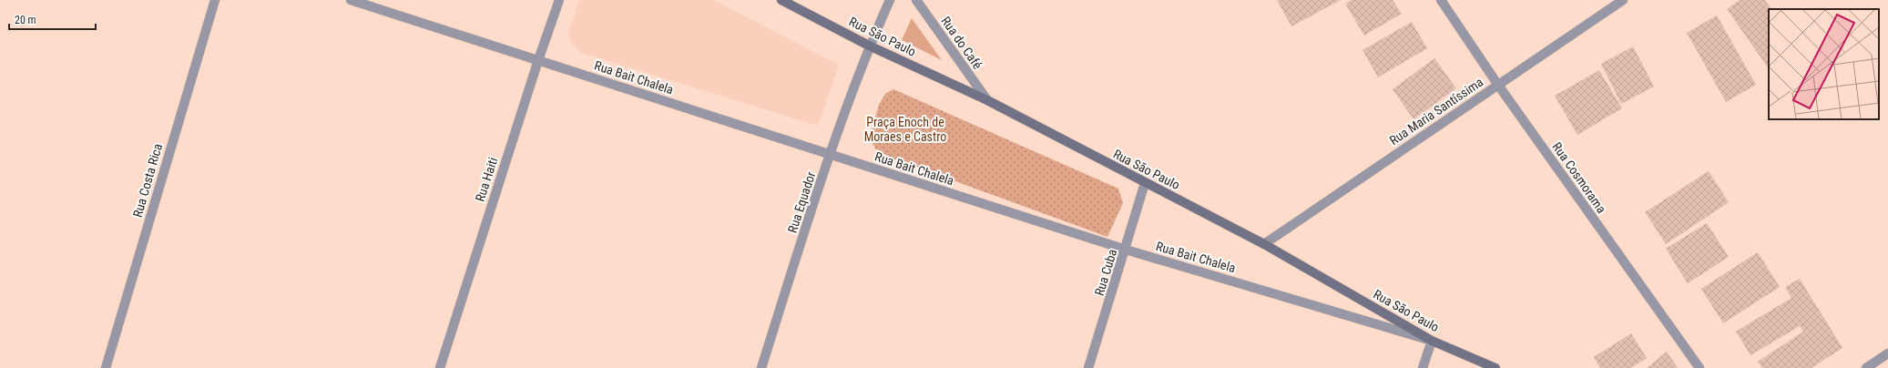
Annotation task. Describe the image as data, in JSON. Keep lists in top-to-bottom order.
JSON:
{
  "streets": {
    "main road": ["Rua São Paulo"],
    "street": [
      "Rua do Café",
      "Rua Bait Chalela",
      "Rua Maria Santíssima",
      "Rua Cosmorama",
      "Rua Haiti",
      "Rua Costa Rica",
      "Rua Equador",
      "Rua Cuba"
    ]
  },
  "crossings": [
    ["Rua São Paulo", "Rua do Café"],
    ["Rua São Paulo", "Rua Bait Chalela"],
    ["Rua São Paulo", "Rua Maria Santíssima"],
    ["Rua São Paulo", "Rua Equador"],
    ["Rua São Paulo", "Rua Cuba"],
    ["Rua Bait Chalela", "Rua Haiti"],
    ["Rua Bait Chalela", "Rua Equador"],
    ["Rua Bait Chalela", "Rua Cuba"],
    ["Rua Maria Santíssima", "Rua Cosmorama"]
  ],
  "parks": ["Praça Enoch de Moraes e Castro"],
  "scale_bar": "20 m"
}
